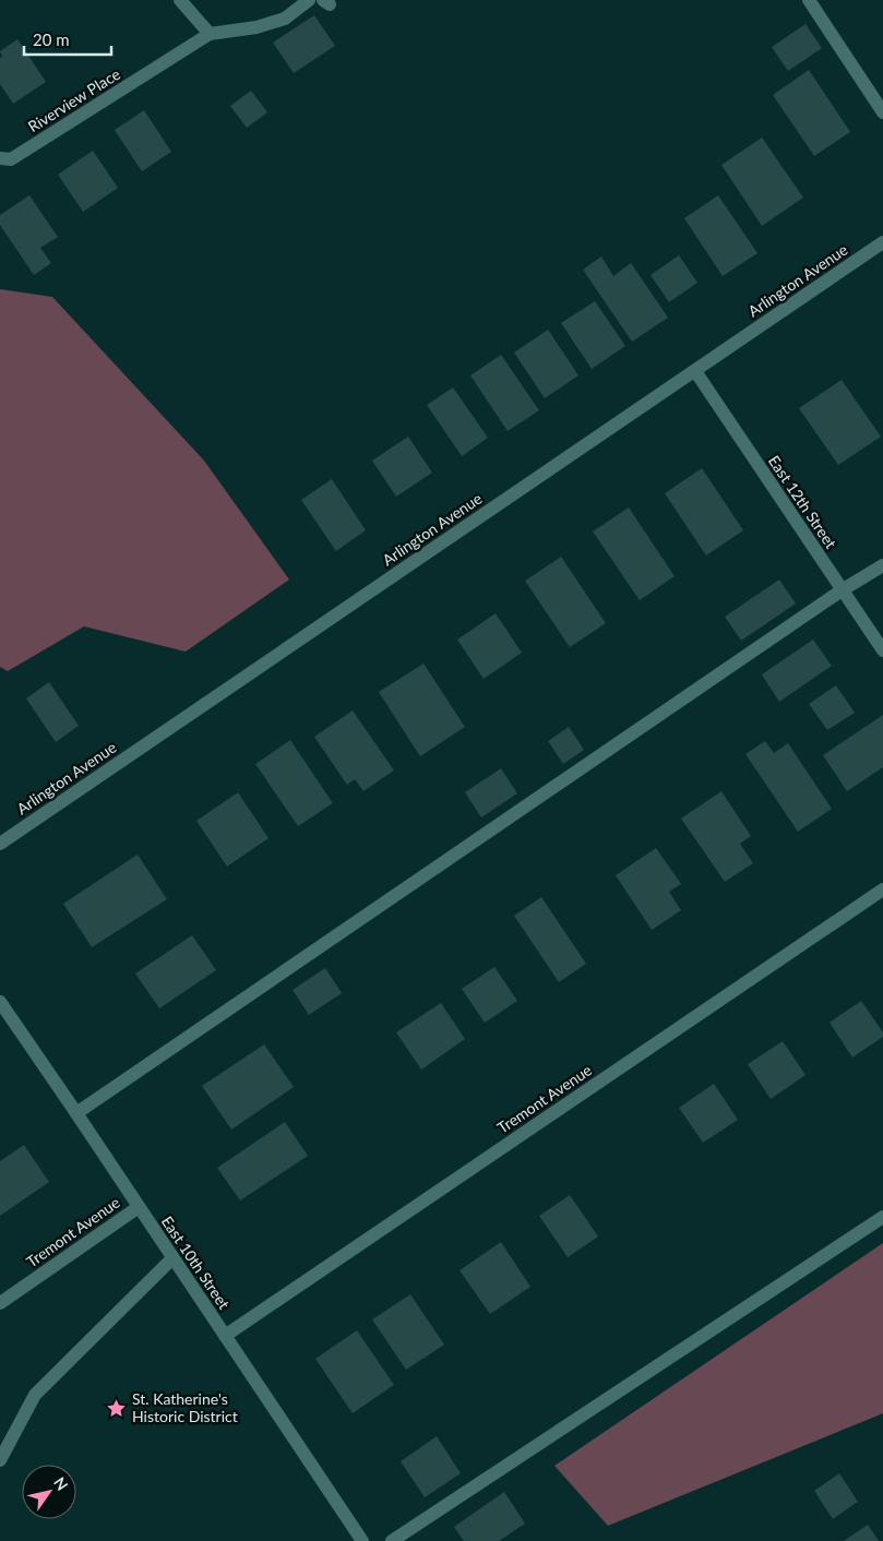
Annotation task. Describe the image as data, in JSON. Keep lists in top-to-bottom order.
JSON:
{
  "streets": {
    "street": [
      "Riverview Place",
      "Arlington Avenue",
      "East 12th Street",
      "Tremont Avenue",
      "East 10th Street"
    ]
  },
  "crossings": [
    ["Arlington Avenue", "East 12th Street"],
    ["Tremont Avenue", "East 10th Street"]
  ],
  "places": {
    "place": ["St. Katherine's Historic District"]
  },
  "scale_bar": "20 m",
  "north": "top right"
}
